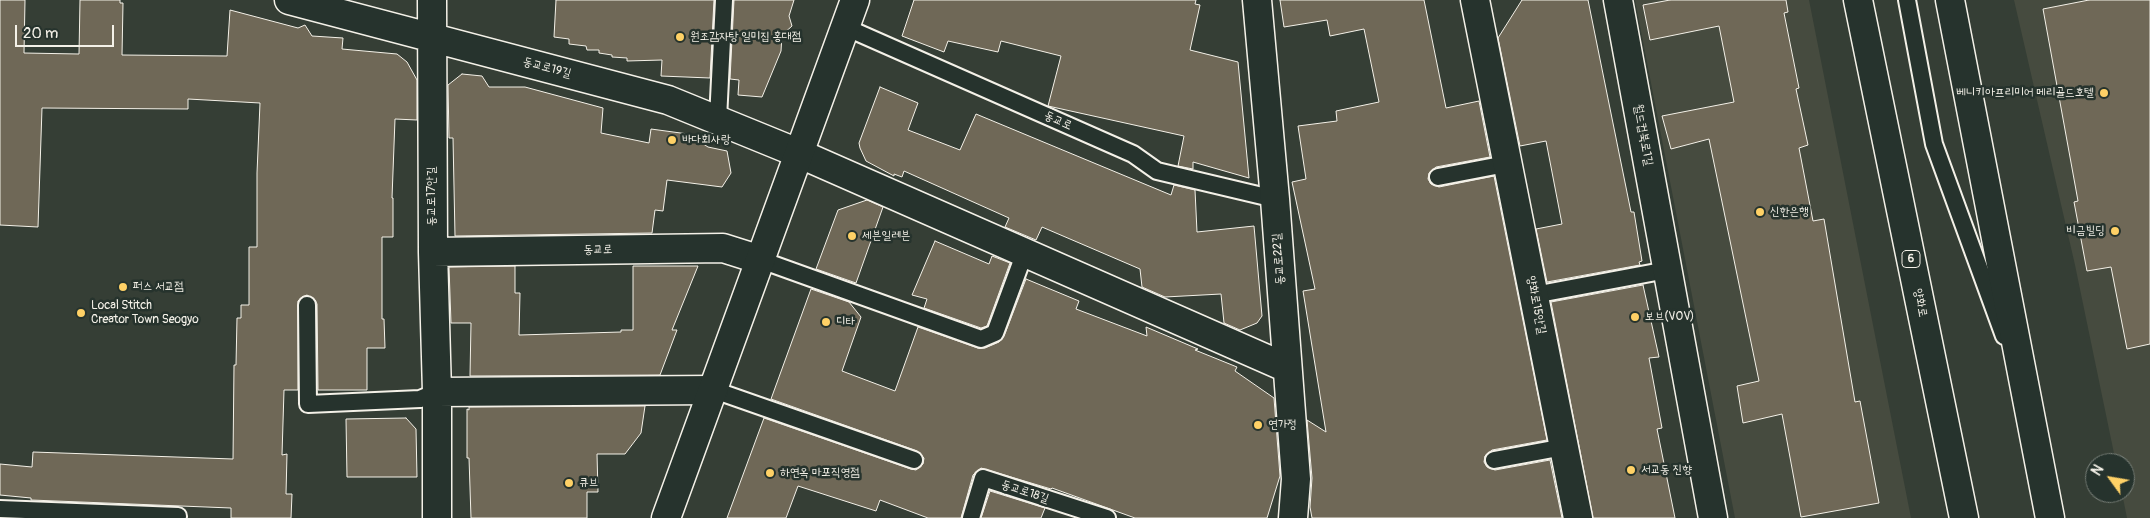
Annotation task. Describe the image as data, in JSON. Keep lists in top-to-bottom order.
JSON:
{
  "streets": {
    "street": [
      "동교로19길",
      "동교로",
      "월드컵북로1길",
      "동교로17안길",
      "동교로22길",
      "6",
      "양화로",
      "양화로15안길"
    ],
    "lane": ["동교로18길"]
  },
  "crossings": [
    ["동교로19길", "동교로17안길"],
    ["동교로", "동교로17안길"],
    ["동교로", "동교로22길"]
  ],
  "places": [
    "원조감자탕 일미집 홍대점",
    "베니키아프리미어 메리골드호텔",
    "바다회사랑",
    "신한은행",
    "비금빌딩",
    "세븐일레븐",
    "퍼스 서교점",
    "Local Stitch Creator Town Seogyo",
    "보브(VOV)",
    "디타",
    "연가정",
    "서교동 진향",
    "하연옥 마포직영점",
    "큐브"
  ],
  "scale_bar": "20 m",
  "north": "top left"
}
